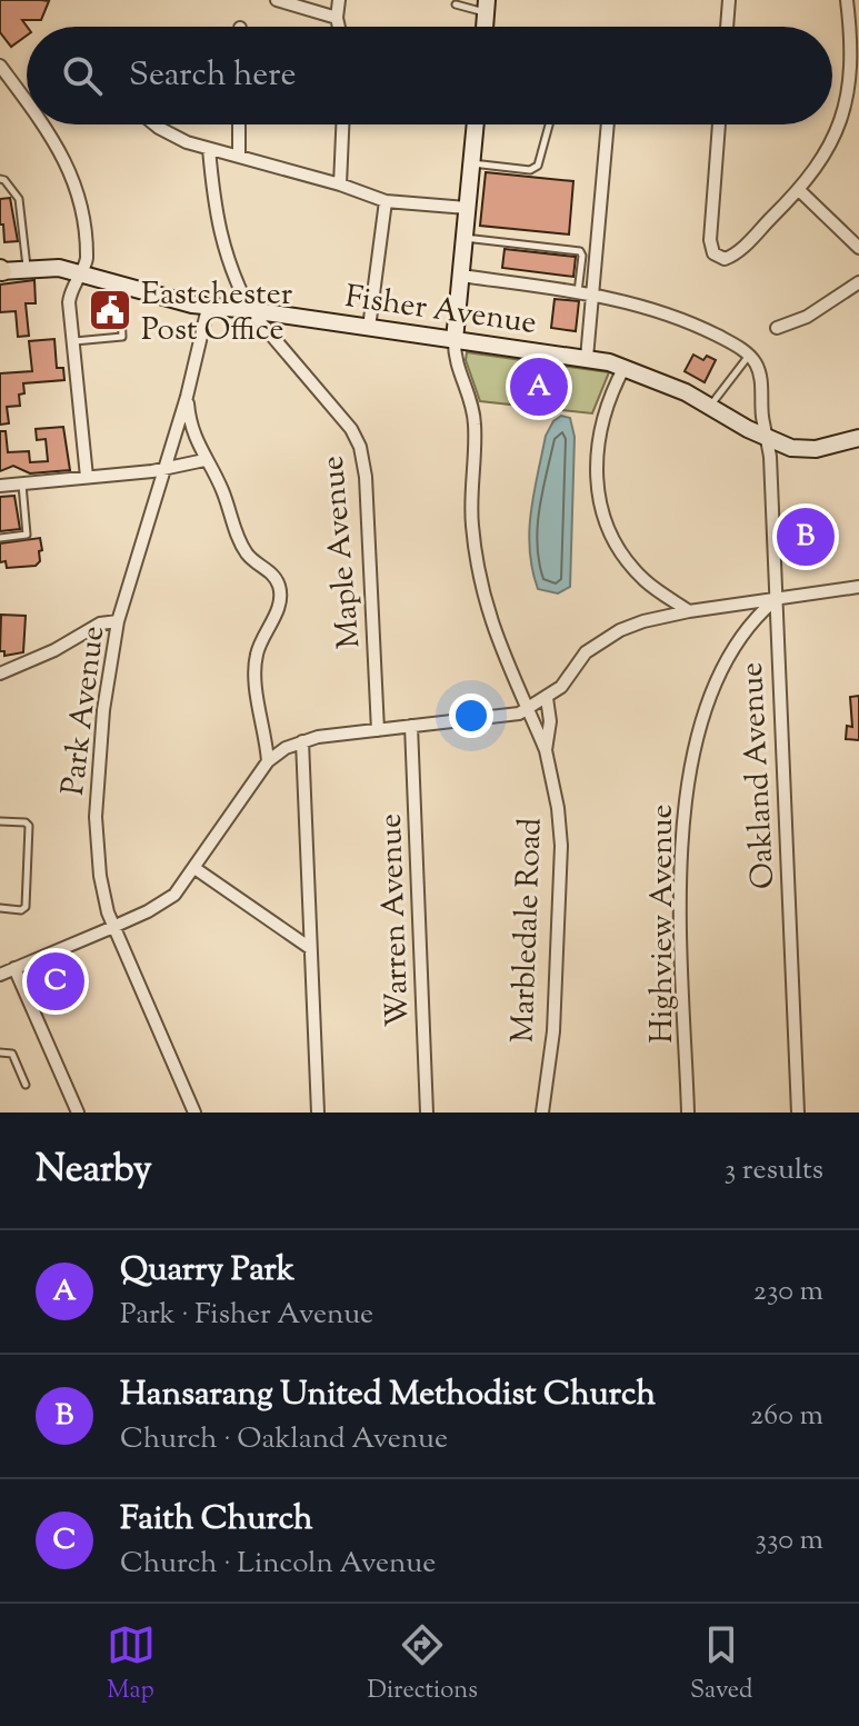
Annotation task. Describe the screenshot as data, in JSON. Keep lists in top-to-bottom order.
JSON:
{
  "streets": {
    "street": [
      "Fisher Avenue",
      "Maple Avenue",
      "Park Avenue",
      "Oakland Avenue",
      "Warren Avenue",
      "Highview Avenue",
      "Marbledale Road"
    ]
  },
  "crossings": [
    ["Fisher Avenue", "Maple Avenue"],
    ["Fisher Avenue", "Park Avenue"],
    ["Fisher Avenue", "Oakland Avenue"],
    ["Fisher Avenue", "Marbledale Road"],
    ["Oakland Avenue", "Highview Avenue"]
  ],
  "places": {
    "public building": ["Eastchester Post Office"]
  },
  "page": {
    "search": "Search here",
    "pins": ["A", "B", "C"],
    "heading": ["Nearby", "3 results"],
    "list": [
      {
        "mark": "A",
        "name": "Quarry Park",
        "note": "Park · Fisher Avenue",
        "value": "230 m"
      },
      {
        "mark": "B",
        "name": "Hansarang United Methodist Church",
        "note": "Church · Oakland Avenue",
        "value": "260 m"
      },
      {
        "mark": "C",
        "name": "Faith Church",
        "note": "Church · Lincoln Avenue",
        "value": "330 m"
      }
    ],
    "nav": ["Map", "Directions", "Saved"]
  }
}
